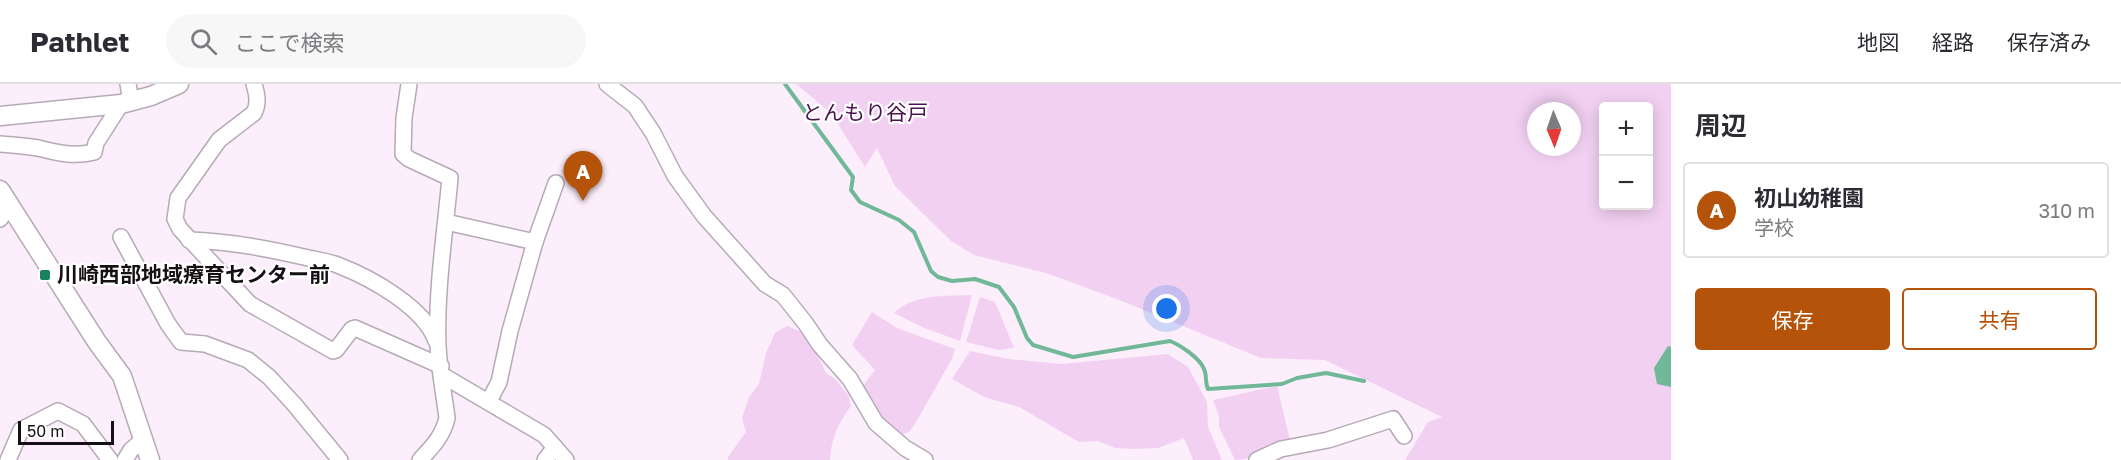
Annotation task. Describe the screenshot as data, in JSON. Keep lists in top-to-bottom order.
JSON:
{
  "parks": ["とんもり谷戸"],
  "places": {
    "transit": ["川崎西部地域療育センター前"]
  },
  "scale_bar": "50 m",
  "north": "bottom",
  "page": {
    "header": "Pathlet",
    "search": "ここで検索",
    "nav": ["地図", "経路", "保存済み"],
    "heading": "周辺",
    "map_buttons": ["+", "−"],
    "pins": "A",
    "list": [
      {
        "mark": "A",
        "name": "初山幼稚園",
        "note": "学校",
        "value": "310 m"
      }
    ],
    "buttons": ["保存", "共有"],
    "scale": "50 m"
  }
}
